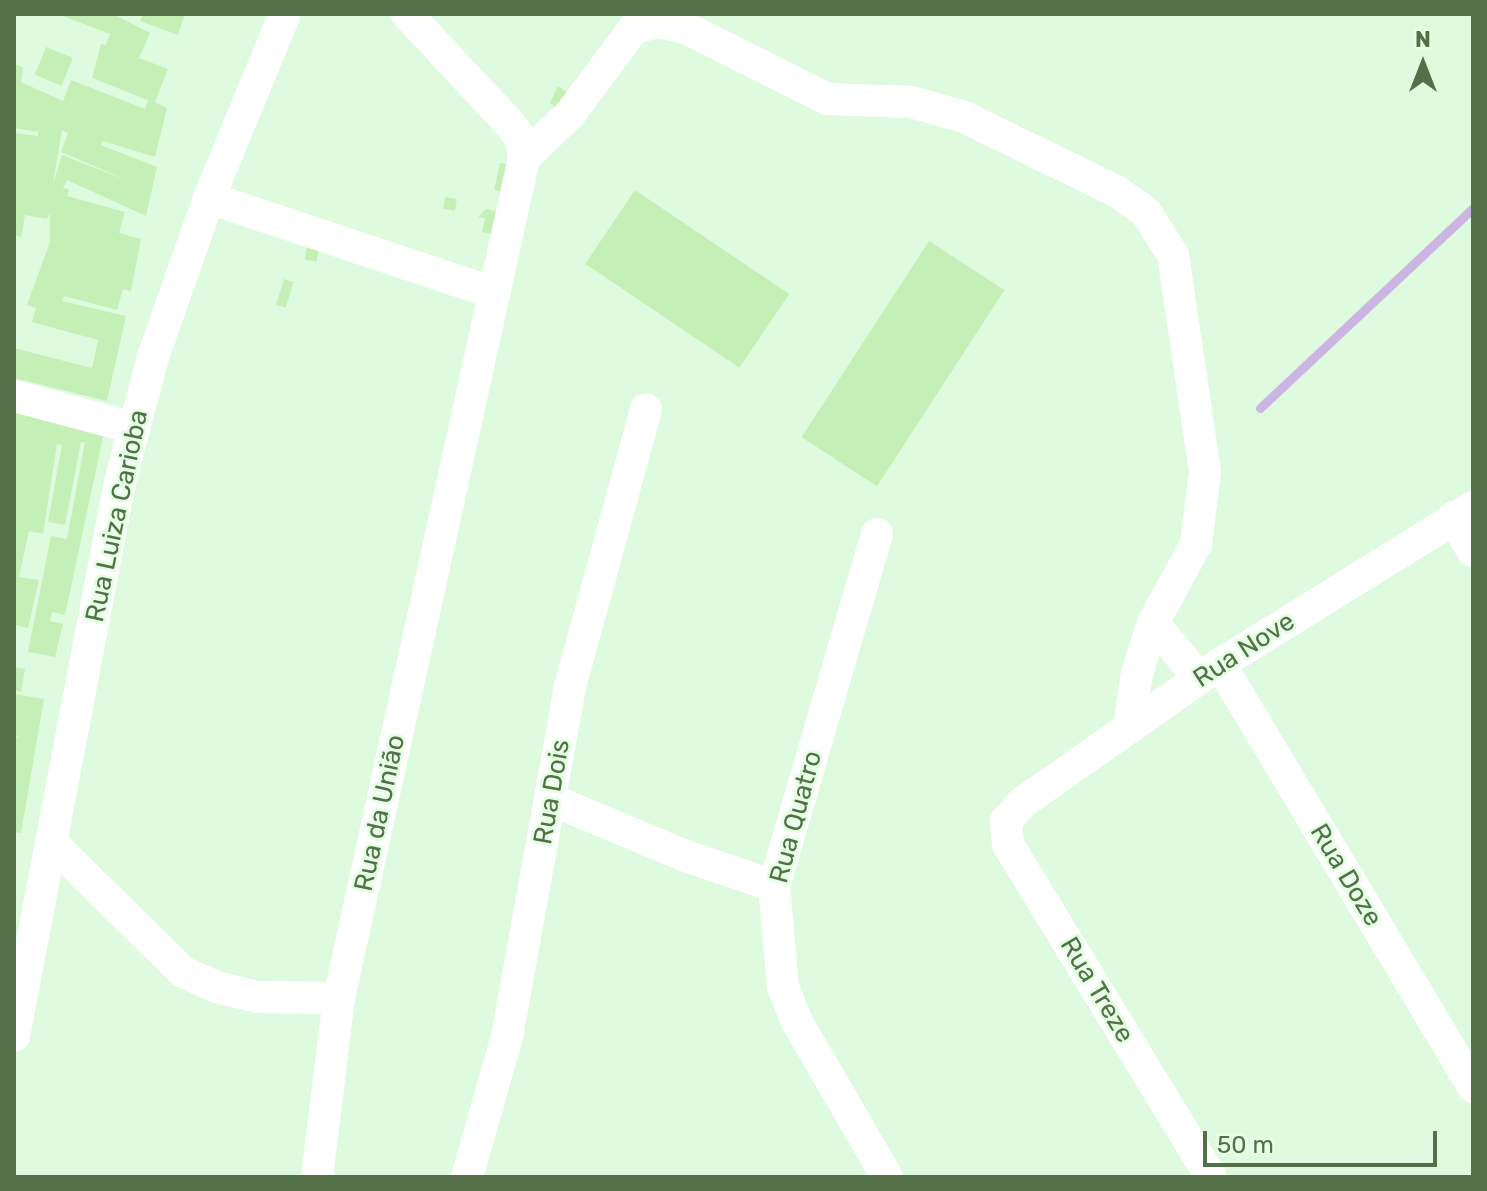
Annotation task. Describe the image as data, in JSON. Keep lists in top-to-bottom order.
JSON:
{
  "streets": {
    "street": [
      "Rua Luiza Carioba",
      "Rua Nove",
      "Rua Dois",
      "Rua da União",
      "Rua Quatro",
      "Rua Doze",
      "Rua Treze"
    ]
  },
  "crossings": [
    ["Rua Nove", "Rua Doze"],
    ["Rua Nove", "Rua Treze"]
  ],
  "scale_bar": "50 m",
  "north": "top"
}
